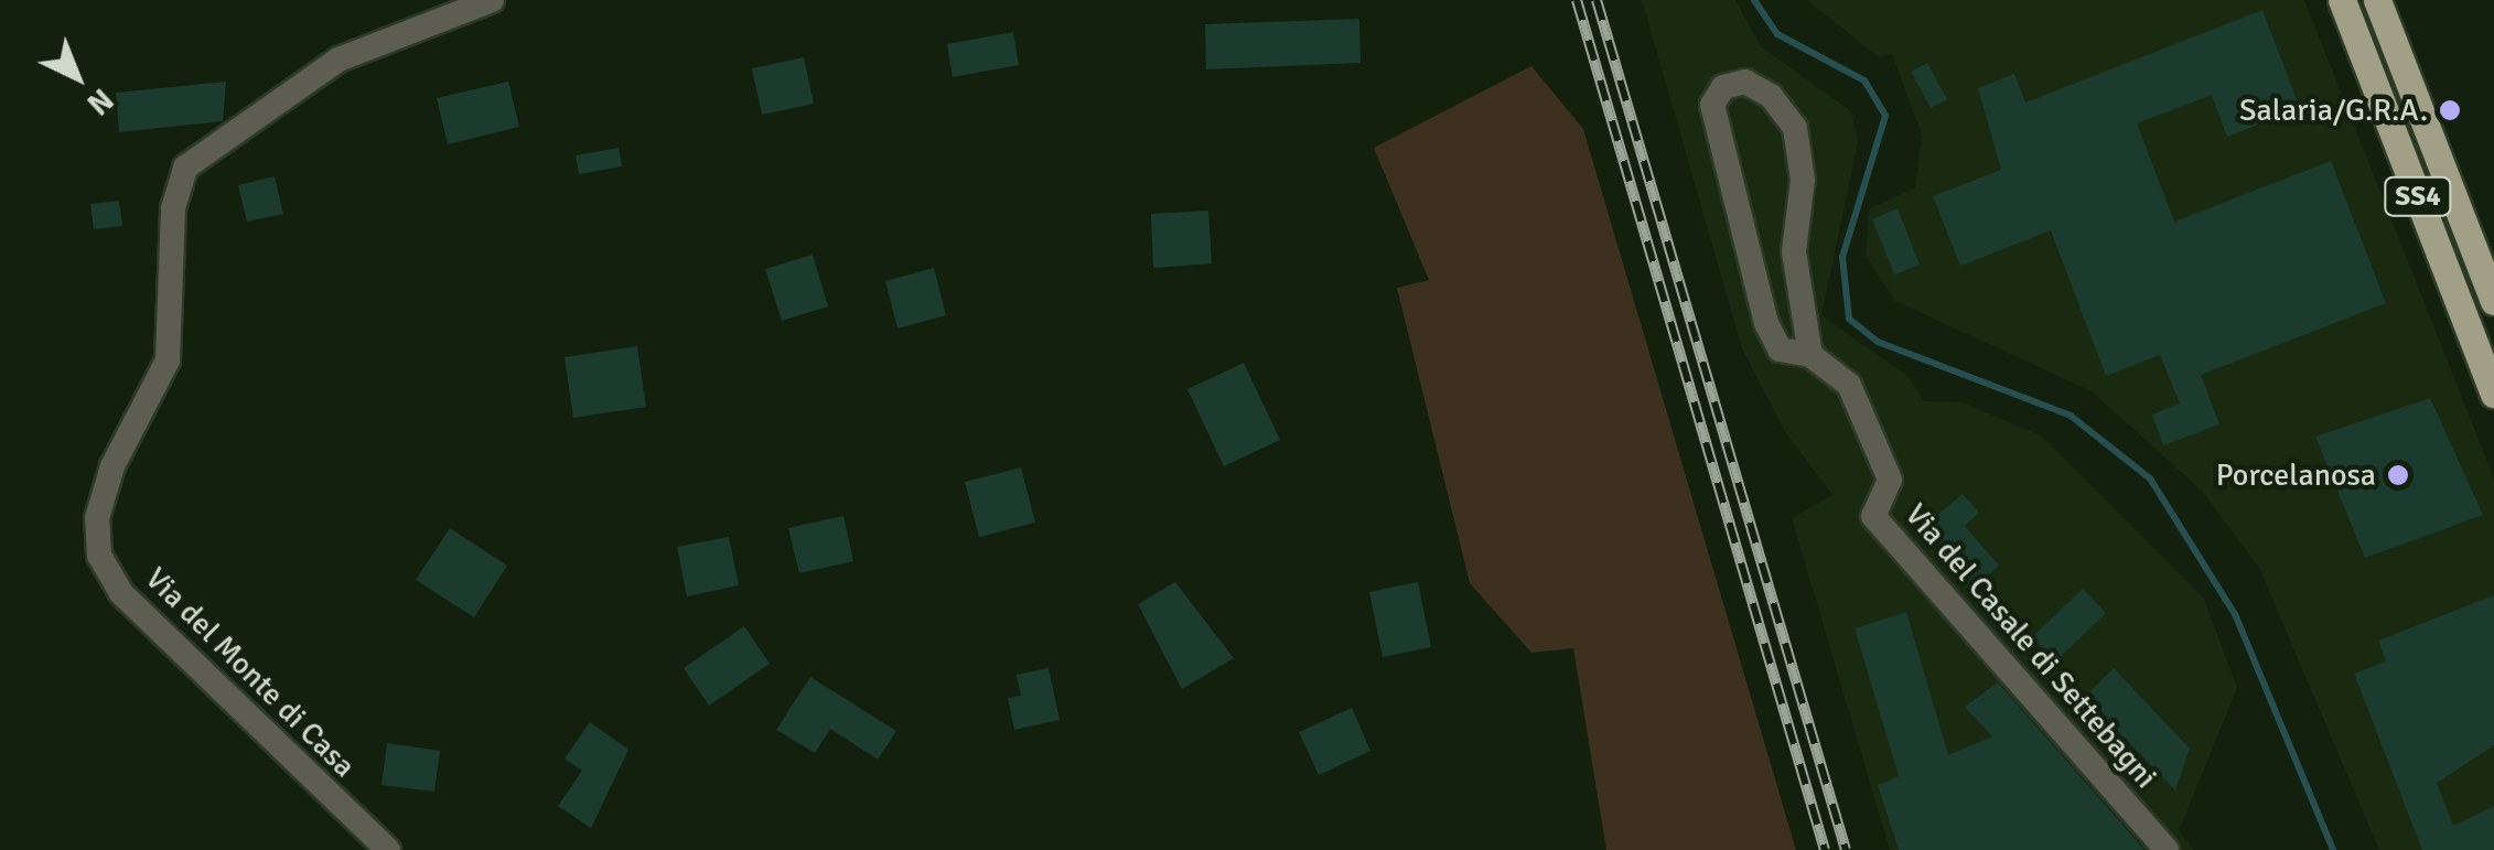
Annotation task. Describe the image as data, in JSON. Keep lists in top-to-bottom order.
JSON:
{
  "streets": {
    "main road": ["SS4"],
    "street": ["Via del Casale di Settebagni", "Via del Monte di Casa"]
  },
  "places": ["Salaria/G.R.A.", "Porcelanosa"],
  "north": "bottom right"
}
